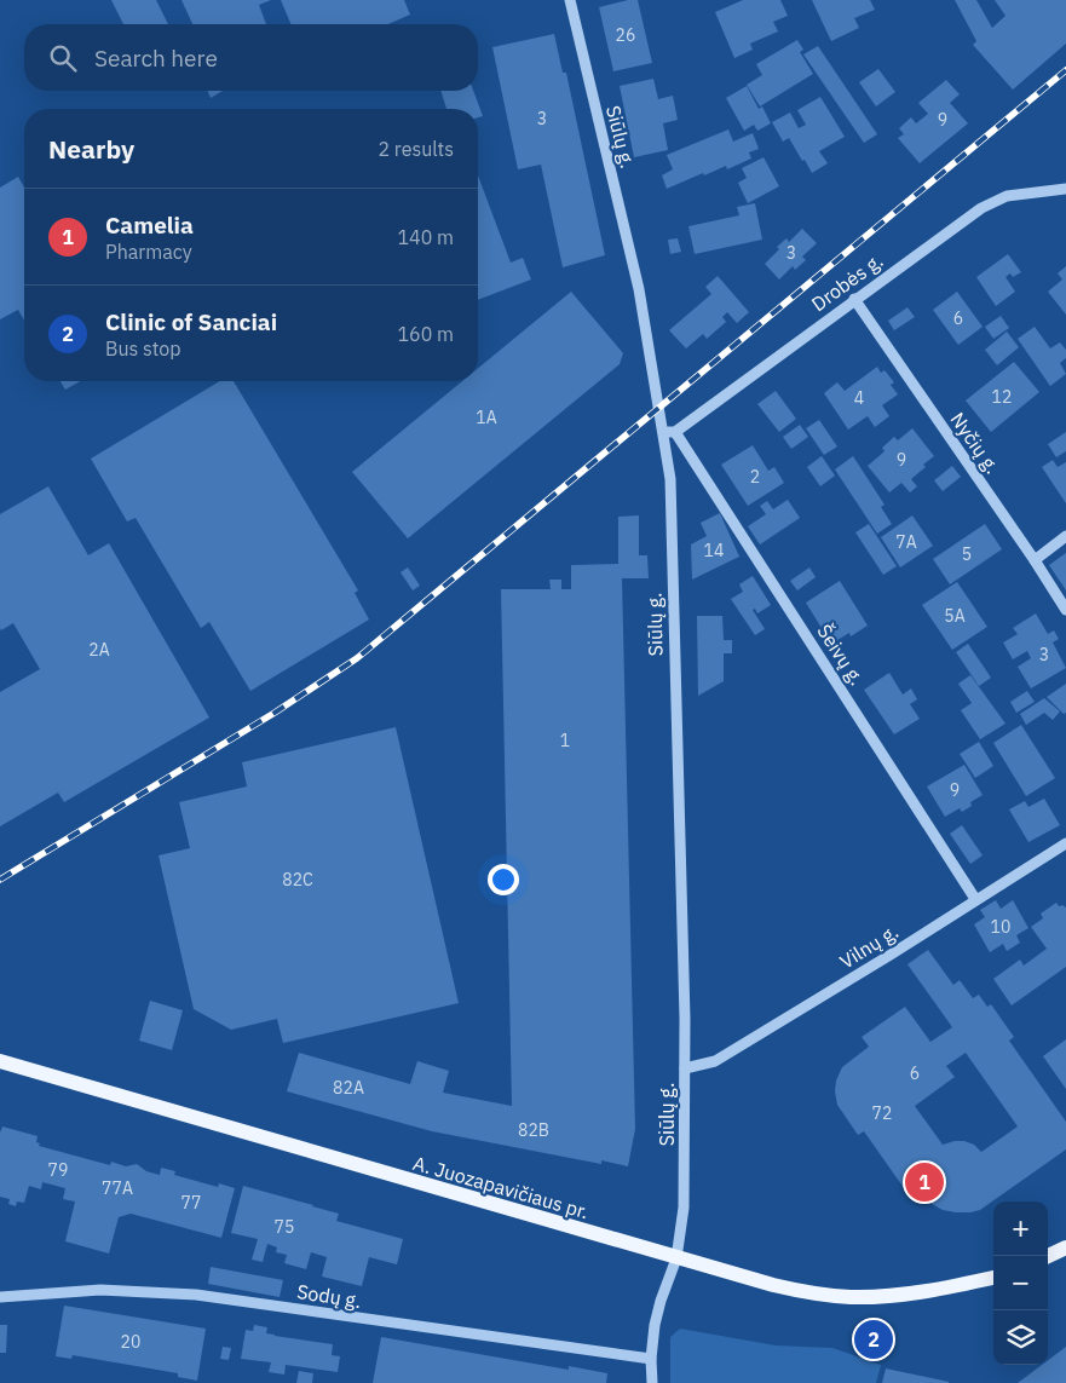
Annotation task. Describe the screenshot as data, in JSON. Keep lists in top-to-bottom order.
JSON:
{
  "streets": {
    "main road": ["A. Juozapavičiaus pr."],
    "street": [
      "Siūlų g.",
      "Drobės g.",
      "Nyčių g.",
      "Šeivų g.",
      "Vilnų g.",
      "Sodų g."
    ]
  },
  "crossings": [
    ["Siūlų g.", "Drobės g."],
    ["Siūlų g.", "Šeivų g."],
    ["Siūlų g.", "Vilnų g."],
    ["Siūlų g.", "A. Juozapavičiaus pr."],
    ["Siūlų g.", "Sodų g."],
    ["Drobės g.", "Nyčių g."],
    ["Drobės g.", "Šeivų g."],
    ["Šeivų g.", "Vilnų g."]
  ],
  "house_numbers": [
    "26",
    "3",
    "9",
    "3",
    "6",
    "12",
    "4",
    "1A",
    "9",
    "2",
    "7A",
    "14",
    "5",
    "5A",
    "2A",
    "3",
    "1",
    "9",
    "82C",
    "10",
    "6",
    "82A",
    "72",
    "82B",
    "79",
    "77A",
    "77",
    "75",
    "20"
  ],
  "page": {
    "search": "Search here",
    "heading": ["Nearby", "2 results"],
    "list": [
      {
        "mark": "1",
        "name": "Camelia",
        "note": "Pharmacy",
        "value": "140 m"
      },
      {
        "mark": "2",
        "name": "Clinic of Sanciai",
        "note": "Bus stop",
        "value": "160 m"
      }
    ],
    "pins": ["1", "2"],
    "map_buttons": ["+", "−"]
  }
}
